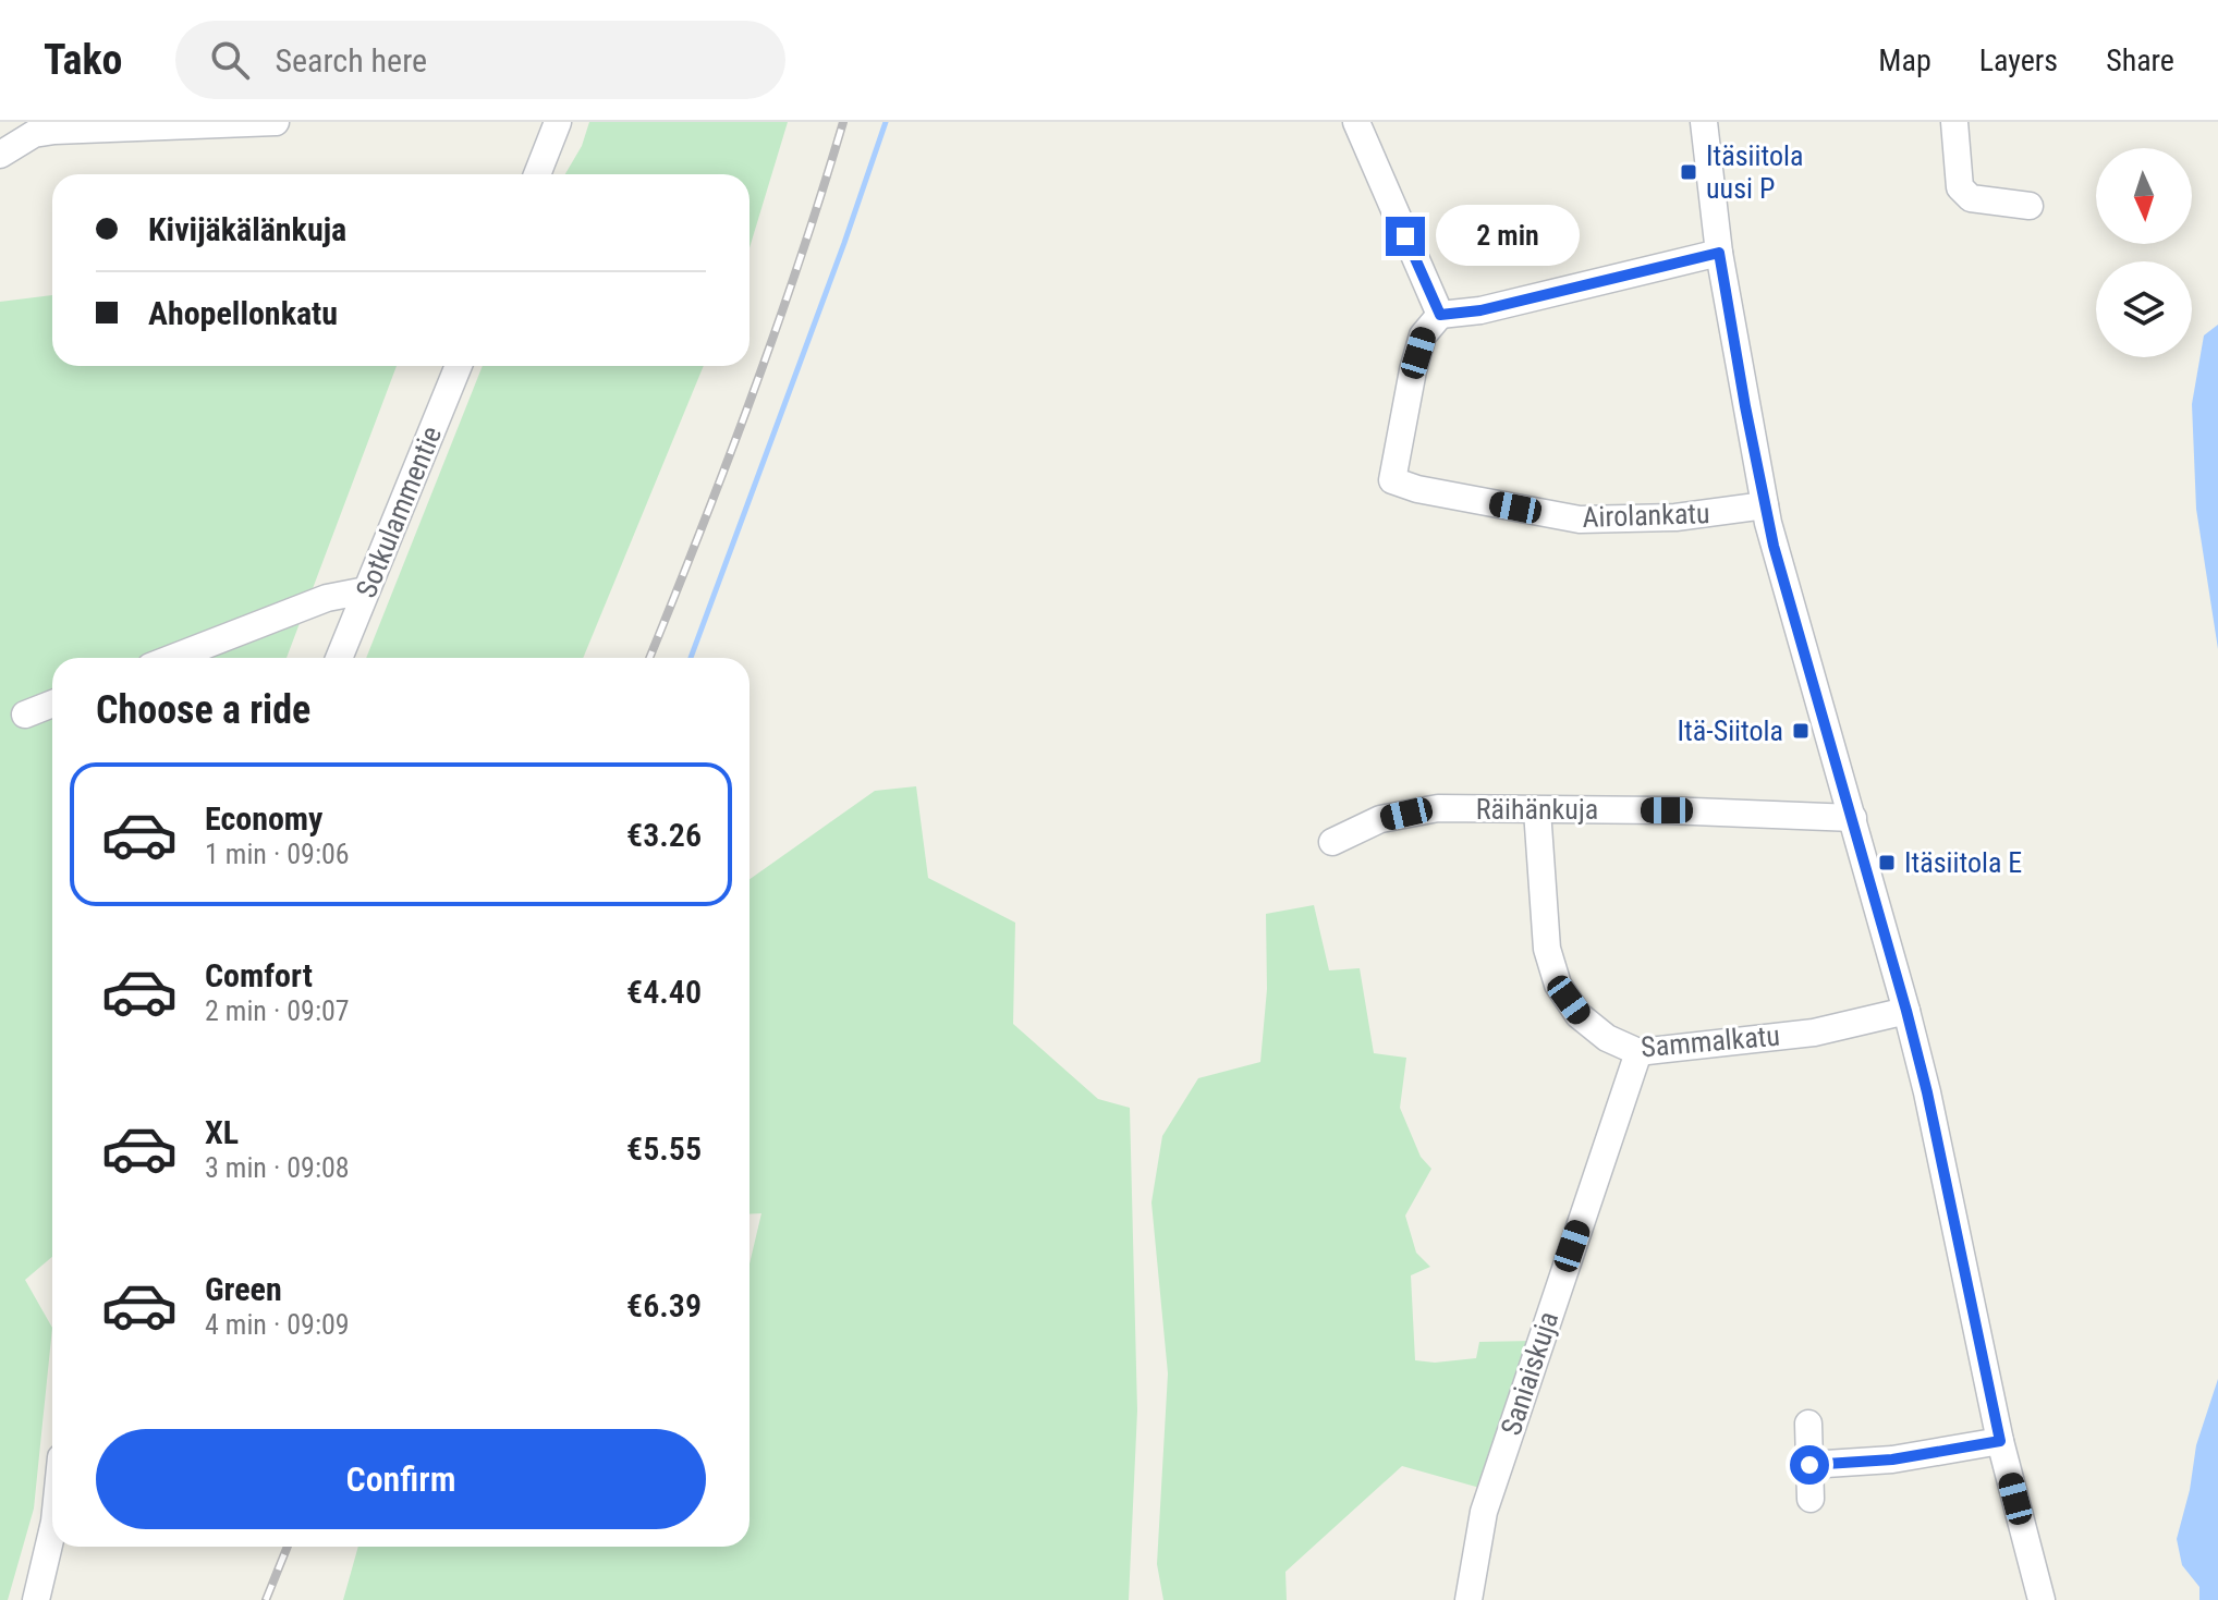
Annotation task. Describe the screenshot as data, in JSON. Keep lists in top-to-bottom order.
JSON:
{
  "streets": {
    "street": [
      "Sotkulammentie",
      "Airolankatu",
      "Räihänkuja",
      "Sammalkatu",
      "Saniaiskuja"
    ]
  },
  "crossings": [
    ["Räihänkuja", "Sammalkatu"],
    ["Sammalkatu", "Saniaiskuja"]
  ],
  "places": {
    "transit": ["Itäsiitola uusi P", "Itä-Siitola", "Itäsiitola E"]
  },
  "north": "bottom",
  "page": {
    "header": "Tako",
    "search": "Search here",
    "nav": ["Map", "Layers", "Share"],
    "banner": ["Kivijäkälänkuja", "Ahopellonkatu"],
    "bubble": "2 min",
    "heading": "Choose a ride",
    "list": [
      {
        "name": "Economy",
        "note": "1 min · 09:06",
        "value": "€3.26"
      },
      {
        "name": "Comfort",
        "note": "2 min · 09:07",
        "value": "€4.40"
      },
      {
        "name": "XL",
        "note": "3 min · 09:08",
        "value": "€5.55"
      },
      {
        "name": "Green",
        "note": "4 min · 09:09",
        "value": "€6.39"
      }
    ],
    "buttons": "Confirm"
  }
}
